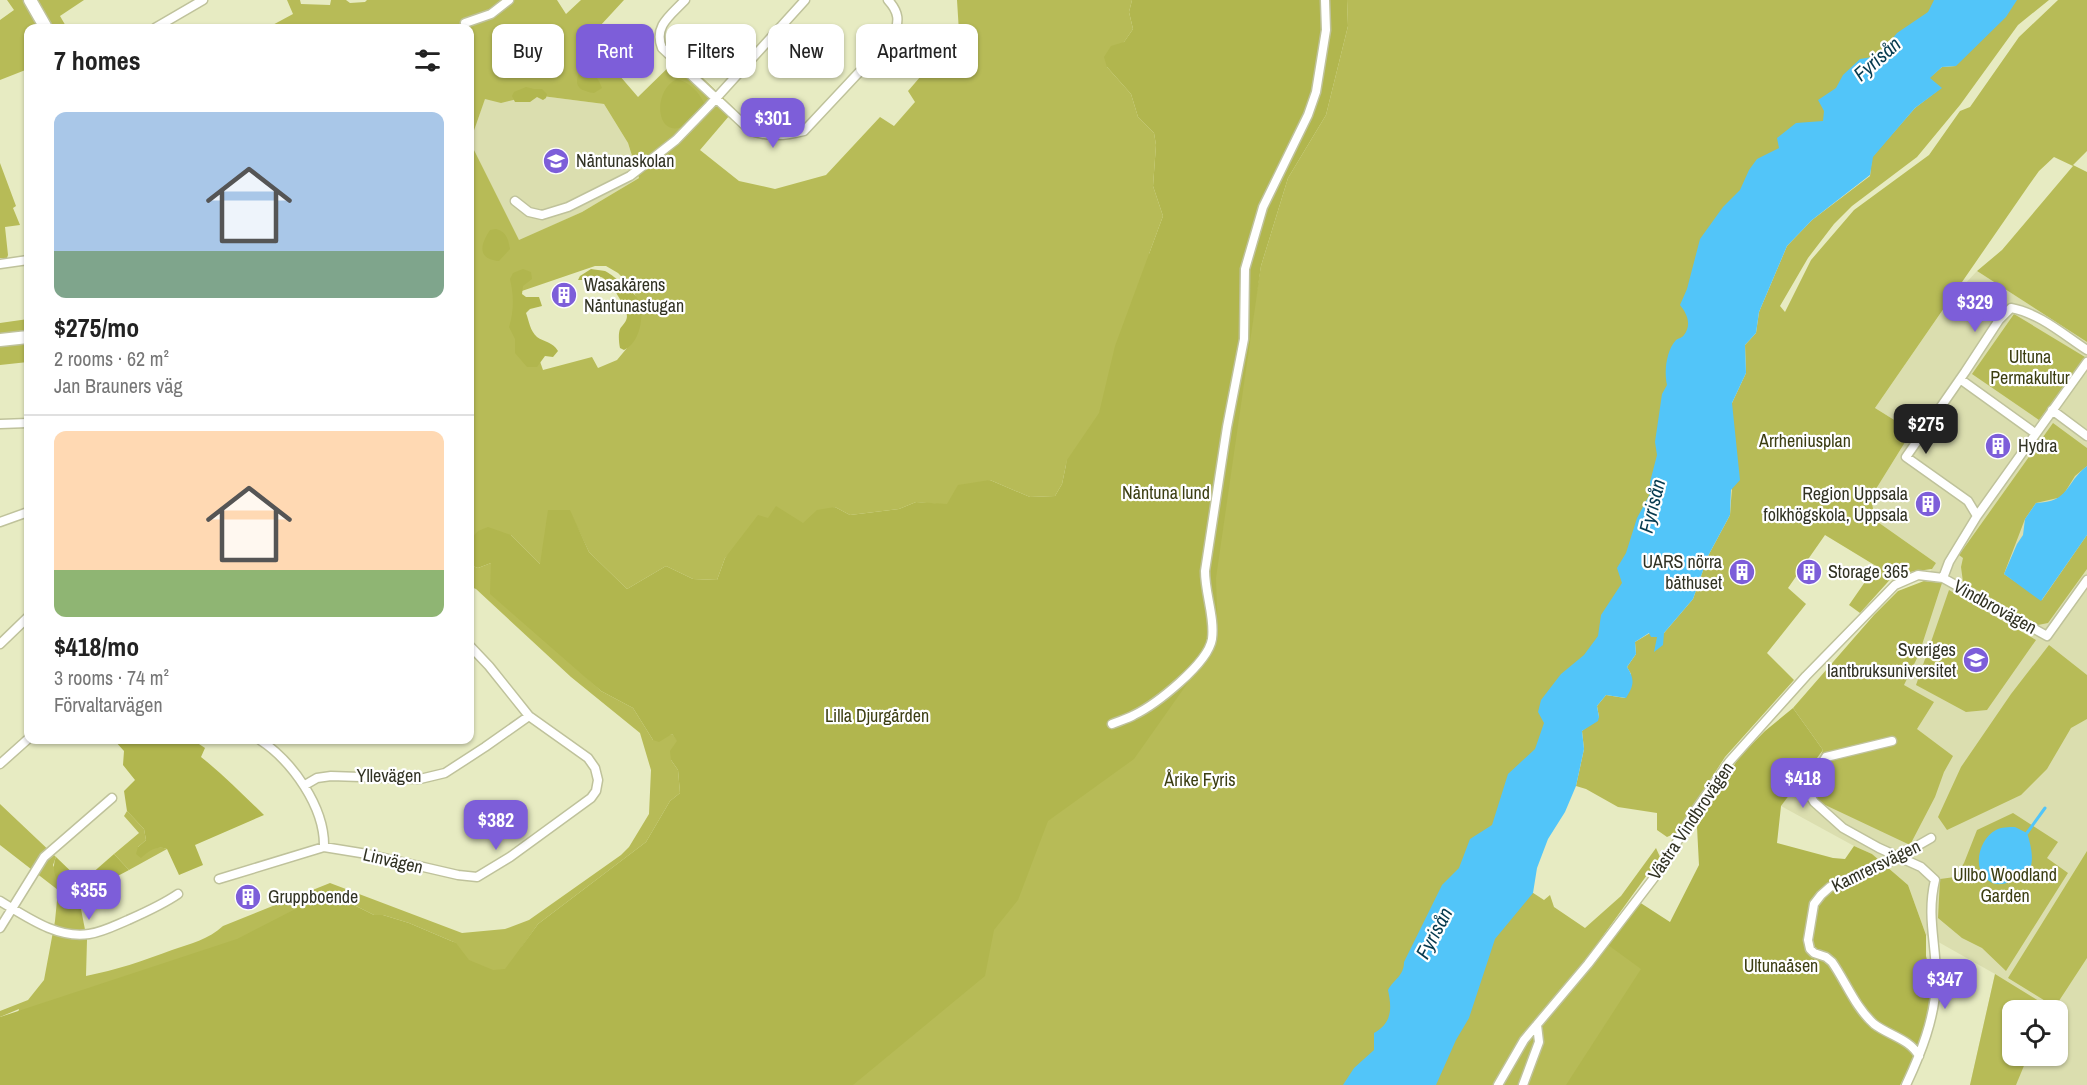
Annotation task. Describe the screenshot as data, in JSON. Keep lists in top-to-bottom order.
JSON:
{
  "streets": {
    "street": [
      "Vindbrovägen",
      "Yllevägen",
      "Västra Vindbrovägen",
      "Linvägen",
      "Kamrersvägen"
    ]
  },
  "crossings": [
    ["Vindbrovägen", "Västra Vindbrovägen"],
    ["Yllevägen", "Linvägen"]
  ],
  "water": ["Fyrisån"],
  "parks": [
    "Ultuna Permakultur",
    "Arrheniusplan",
    "Nåntuna lund",
    "Lilla Djurgården",
    "Årike Fyris",
    "Ullbo Woodland Garden",
    "Ultunaåsen"
  ],
  "places": {
    "school or university": ["Nåntunaskolan", "Sveriges lantbruksuniversitet"],
    "building": [
      "Wasakårens Nåntunastugan",
      "Hydra",
      "Region Uppsala folkhögskola, Uppsala",
      "UARS nörra båthuset",
      "Storage 365",
      "Gruppboende"
    ]
  },
  "page": {
    "chip": [
      "Buy",
      "Rent",
      "Filters",
      "New",
      "Apartment"
    ],
    "heading": "7 homes",
    "list": [
      {
        "name": "$275/mo",
        "note": "2 rooms · 62 m² · Jan Brauners väg"
      },
      {
        "name": "$418/mo",
        "note": "3 rooms · 74 m² · Förvaltarvägen"
      }
    ],
    "price": [
      "$301",
      "$329",
      "$275",
      "$418",
      "$382",
      "$355",
      "$347"
    ]
  }
}
